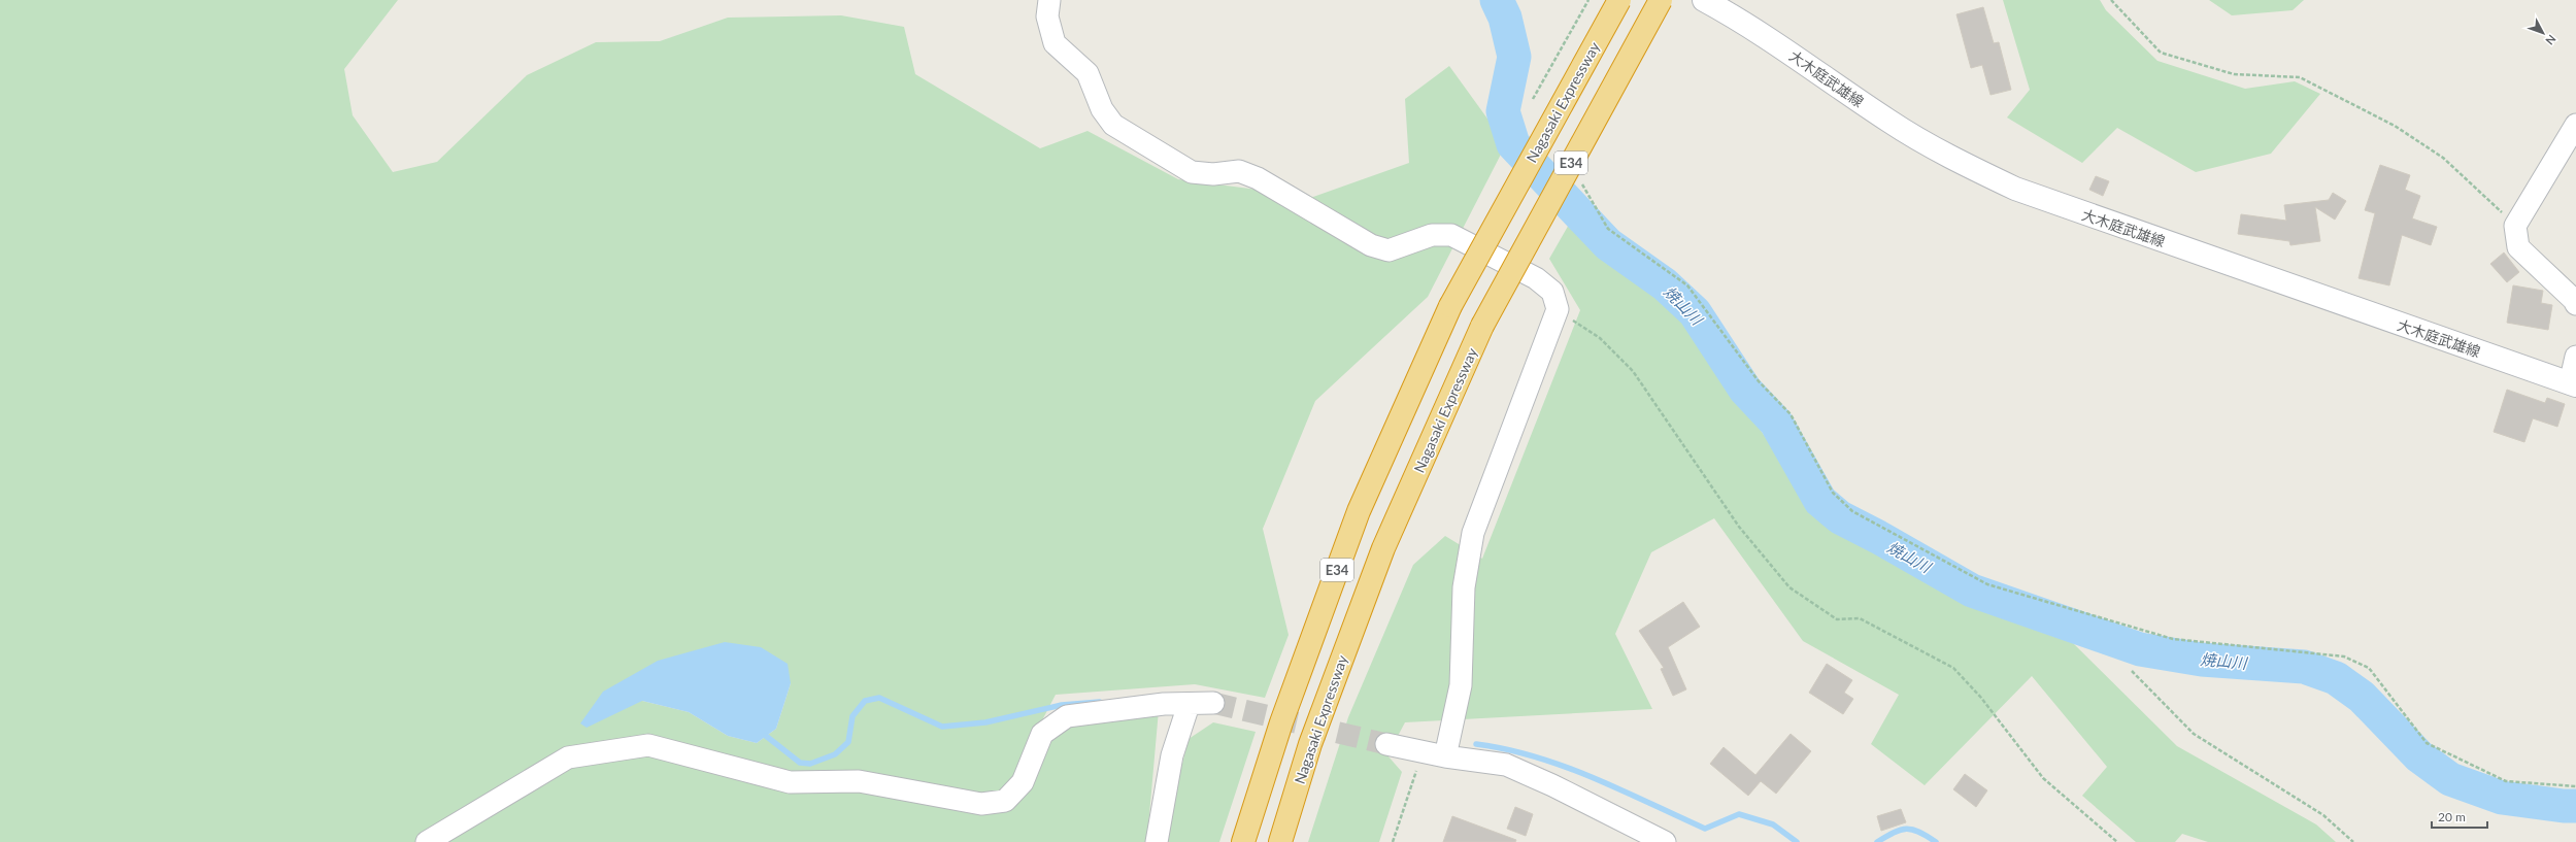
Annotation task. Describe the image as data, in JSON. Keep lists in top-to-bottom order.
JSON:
{
  "streets": {
    "highway": ["Nagasaki Expressway", "E34"],
    "main road": ["大木庭武雄線"]
  },
  "water": ["焼山川"],
  "scale_bar": "20 m",
  "north": "bottom right"
}
